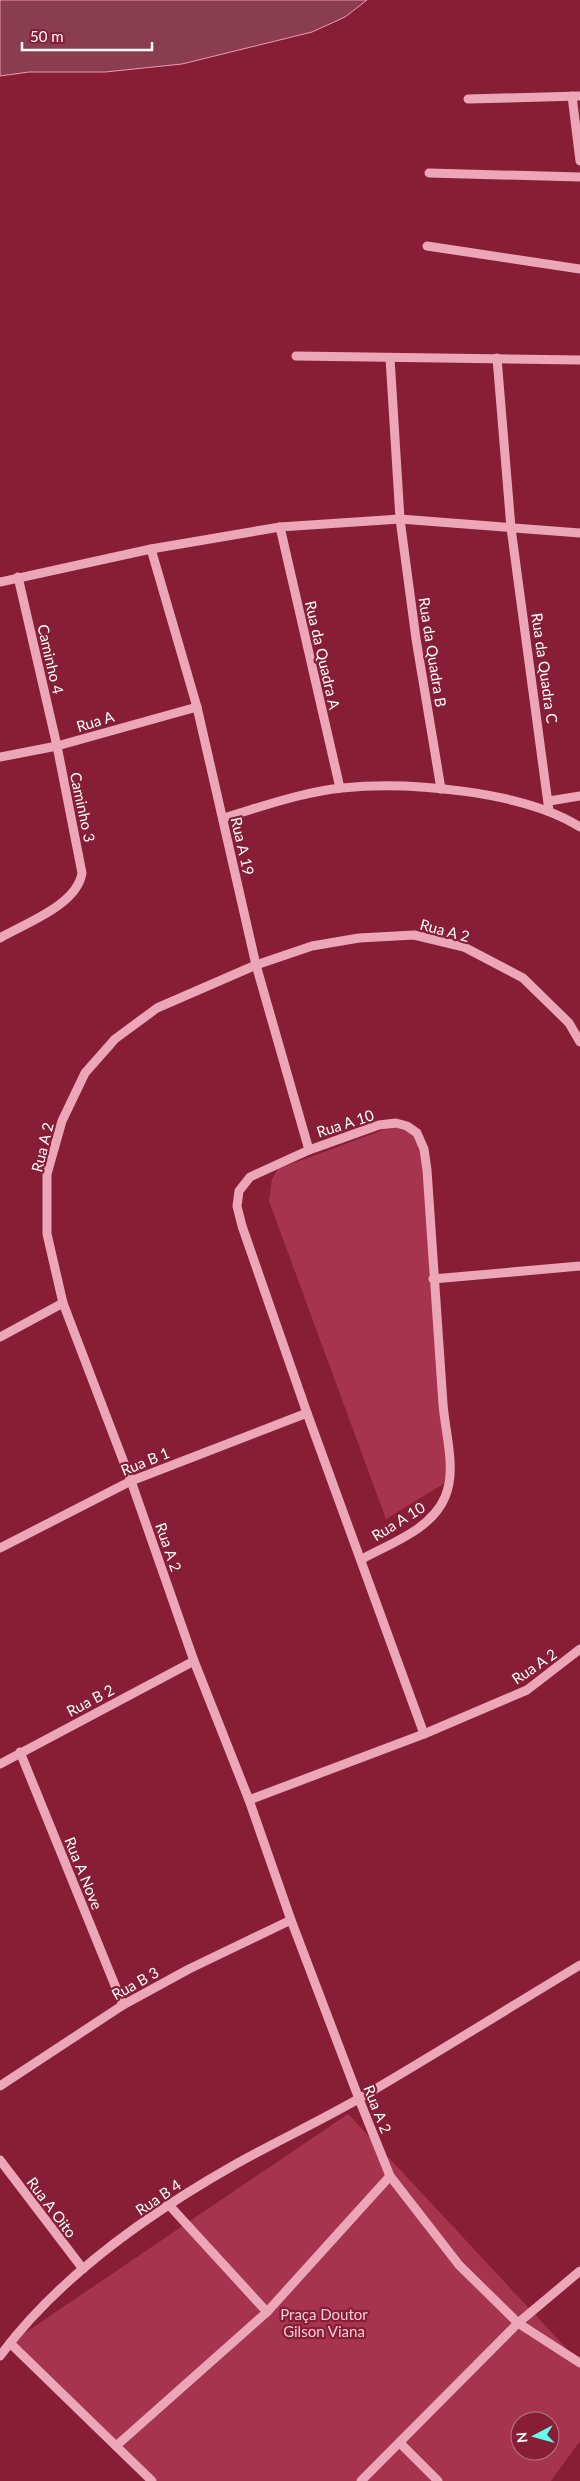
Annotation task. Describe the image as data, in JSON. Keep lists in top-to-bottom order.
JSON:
{
  "streets": {
    "street": [
      "Rua da Quadra B",
      "Rua da Quadra A",
      "Caminho 4",
      "Rua da Quadra C",
      "Rua A",
      "Caminho 3",
      "Rua A 19",
      "Rua A 2",
      "Rua A 10",
      "Rua B 1",
      "Rua B 2",
      "Rua A Nove",
      "Rua B 3",
      "Rua B 4",
      "Rua A Oito"
    ]
  },
  "crossings": [
    ["Caminho 4", "Rua A"],
    ["Caminho 4", "Caminho 3"],
    ["Rua A", "Caminho 3"],
    ["Rua A", "Rua A 19"],
    ["Rua A 19", "Rua A 2"],
    ["Rua A 19", "Rua A 10"],
    ["Rua A 2", "Rua A 10"],
    ["Rua A 2", "Rua B 1"],
    ["Rua A 2", "Rua B 2"],
    ["Rua A 2", "Rua B 3"],
    ["Rua A 2", "Rua B 4"],
    ["Rua A 10", "Rua B 1"],
    ["Rua B 2", "Rua A Nove"],
    ["Rua A Nove", "Rua B 3"],
    ["Rua B 4", "Rua A Oito"]
  ],
  "parks": ["Praça Doutor Gilson Viana"],
  "scale_bar": "50 m",
  "north": "left"
}
